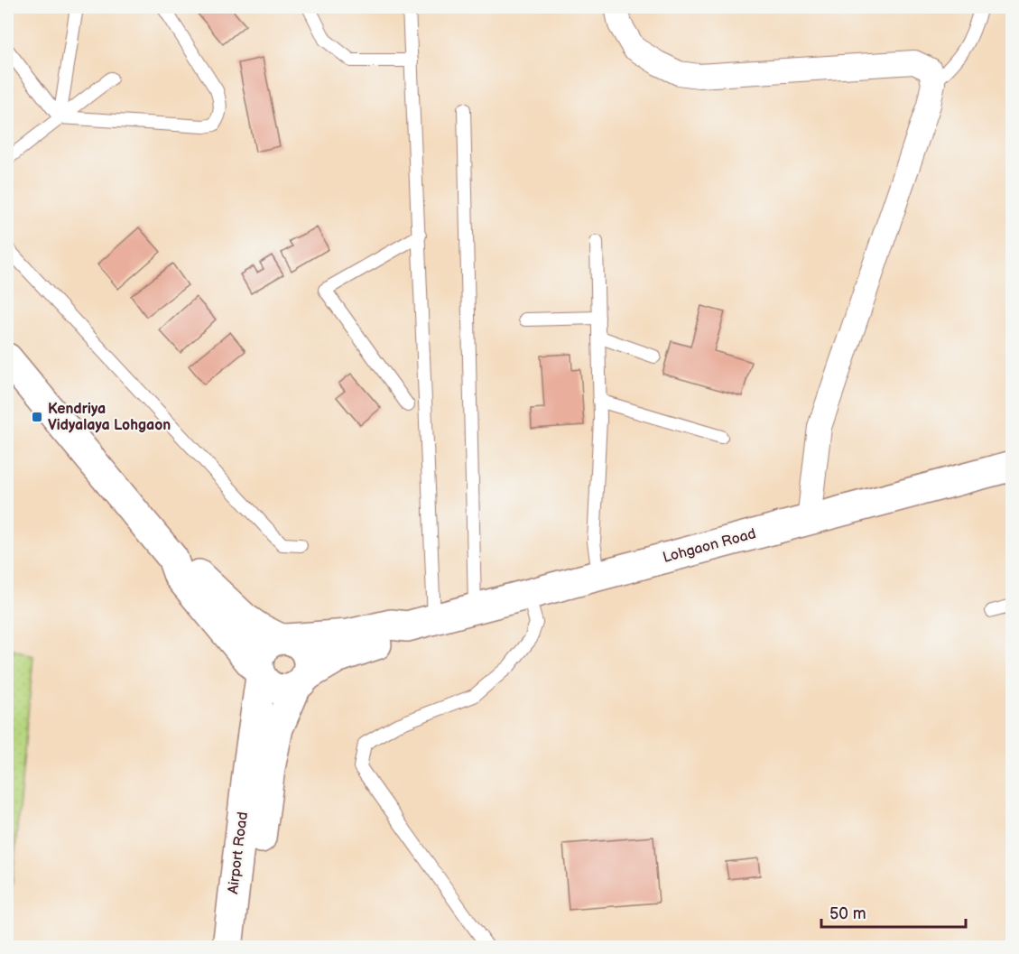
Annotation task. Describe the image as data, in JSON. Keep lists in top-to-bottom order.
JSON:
{
  "streets": {
    "main road": ["Lohgaon Road", "Airport Road"]
  },
  "places": {
    "transit": ["Kendriya Vidyalaya Lohgaon"]
  },
  "scale_bar": "50 m"
}
